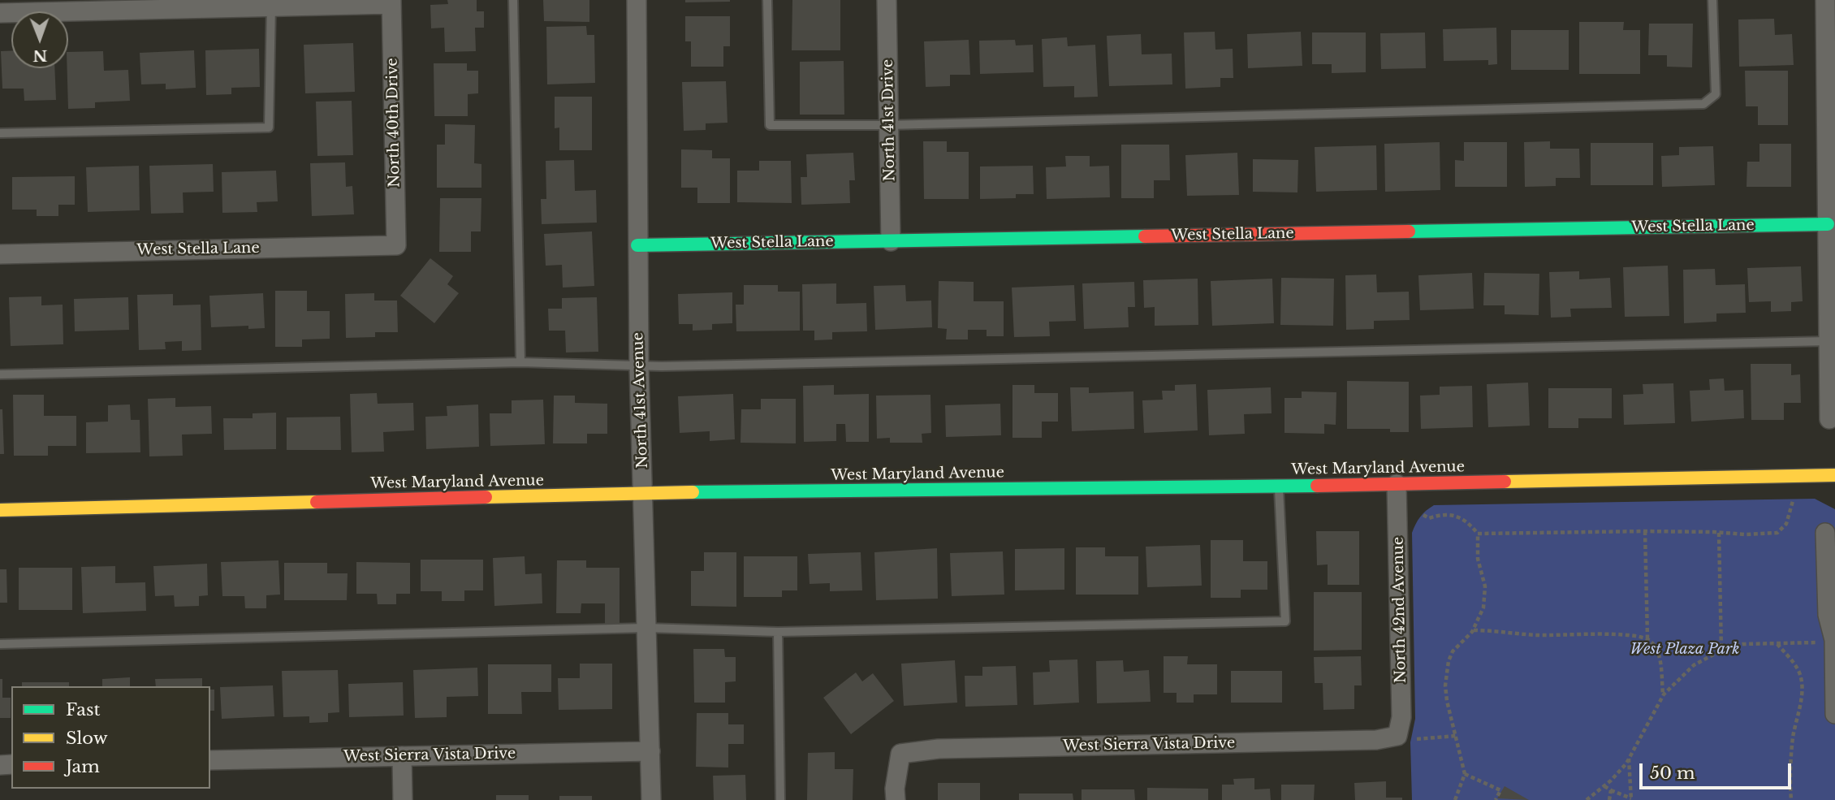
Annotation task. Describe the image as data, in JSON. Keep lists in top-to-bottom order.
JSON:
{
  "streets": {
    "street": [
      "North 41st Drive",
      "North 40th Drive",
      "West Stella Lane",
      "North 41st Avenue",
      "West Maryland Avenue",
      "North 42nd Avenue",
      "West Sierra Vista Drive"
    ]
  },
  "crossings": [
    ["North 41st Drive", "West Stella Lane"],
    ["North 40th Drive", "West Stella Lane"],
    ["West Stella Lane", "North 41st Avenue"],
    ["North 41st Avenue", "West Maryland Avenue"],
    ["North 41st Avenue", "West Sierra Vista Drive"],
    ["West Maryland Avenue", "North 42nd Avenue"],
    ["North 42nd Avenue", "West Sierra Vista Drive"]
  ],
  "parks": ["West Plaza Park"],
  "legend": ["Fast", "Slow", "Jam"],
  "scale_bar": "50 m",
  "north": "bottom"
}
